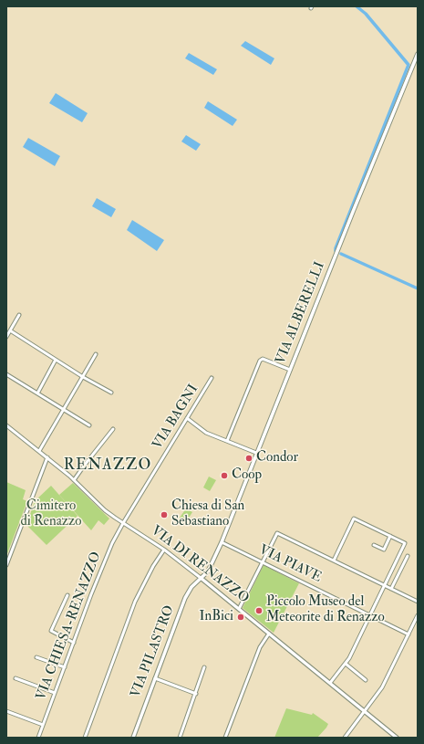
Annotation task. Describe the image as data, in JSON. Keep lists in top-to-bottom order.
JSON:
{
  "streets": {
    "street": [
      "VIA ALBERELLI",
      "VIA BAGNI",
      "VIA PIAVE",
      "VIA DI RENAZZO",
      "VIA CHIESA-RENAZZO",
      "VIA PILASTRO"
    ]
  },
  "crossings": [
    ["VIA ALBERELLI", "VIA PIAVE"],
    ["VIA ALBERELLI", "VIA DI RENAZZO"],
    ["VIA ALBERELLI", "VIA PILASTRO"],
    ["VIA BAGNI", "VIA DI RENAZZO"],
    ["VIA BAGNI", "VIA CHIESA-RENAZZO"],
    ["VIA DI RENAZZO", "VIA CHIESA-RENAZZO"],
    ["VIA DI RENAZZO", "VIA PILASTRO"]
  ],
  "districts": ["RENAZZO"],
  "parks": ["Cimitero di Renazzo"],
  "places": [
    "Condor",
    "Coop",
    "Chiesa di San Sebastiano",
    "Piccolo Museo del Meteorite di Renazzo",
    "InBici"
  ]
}
